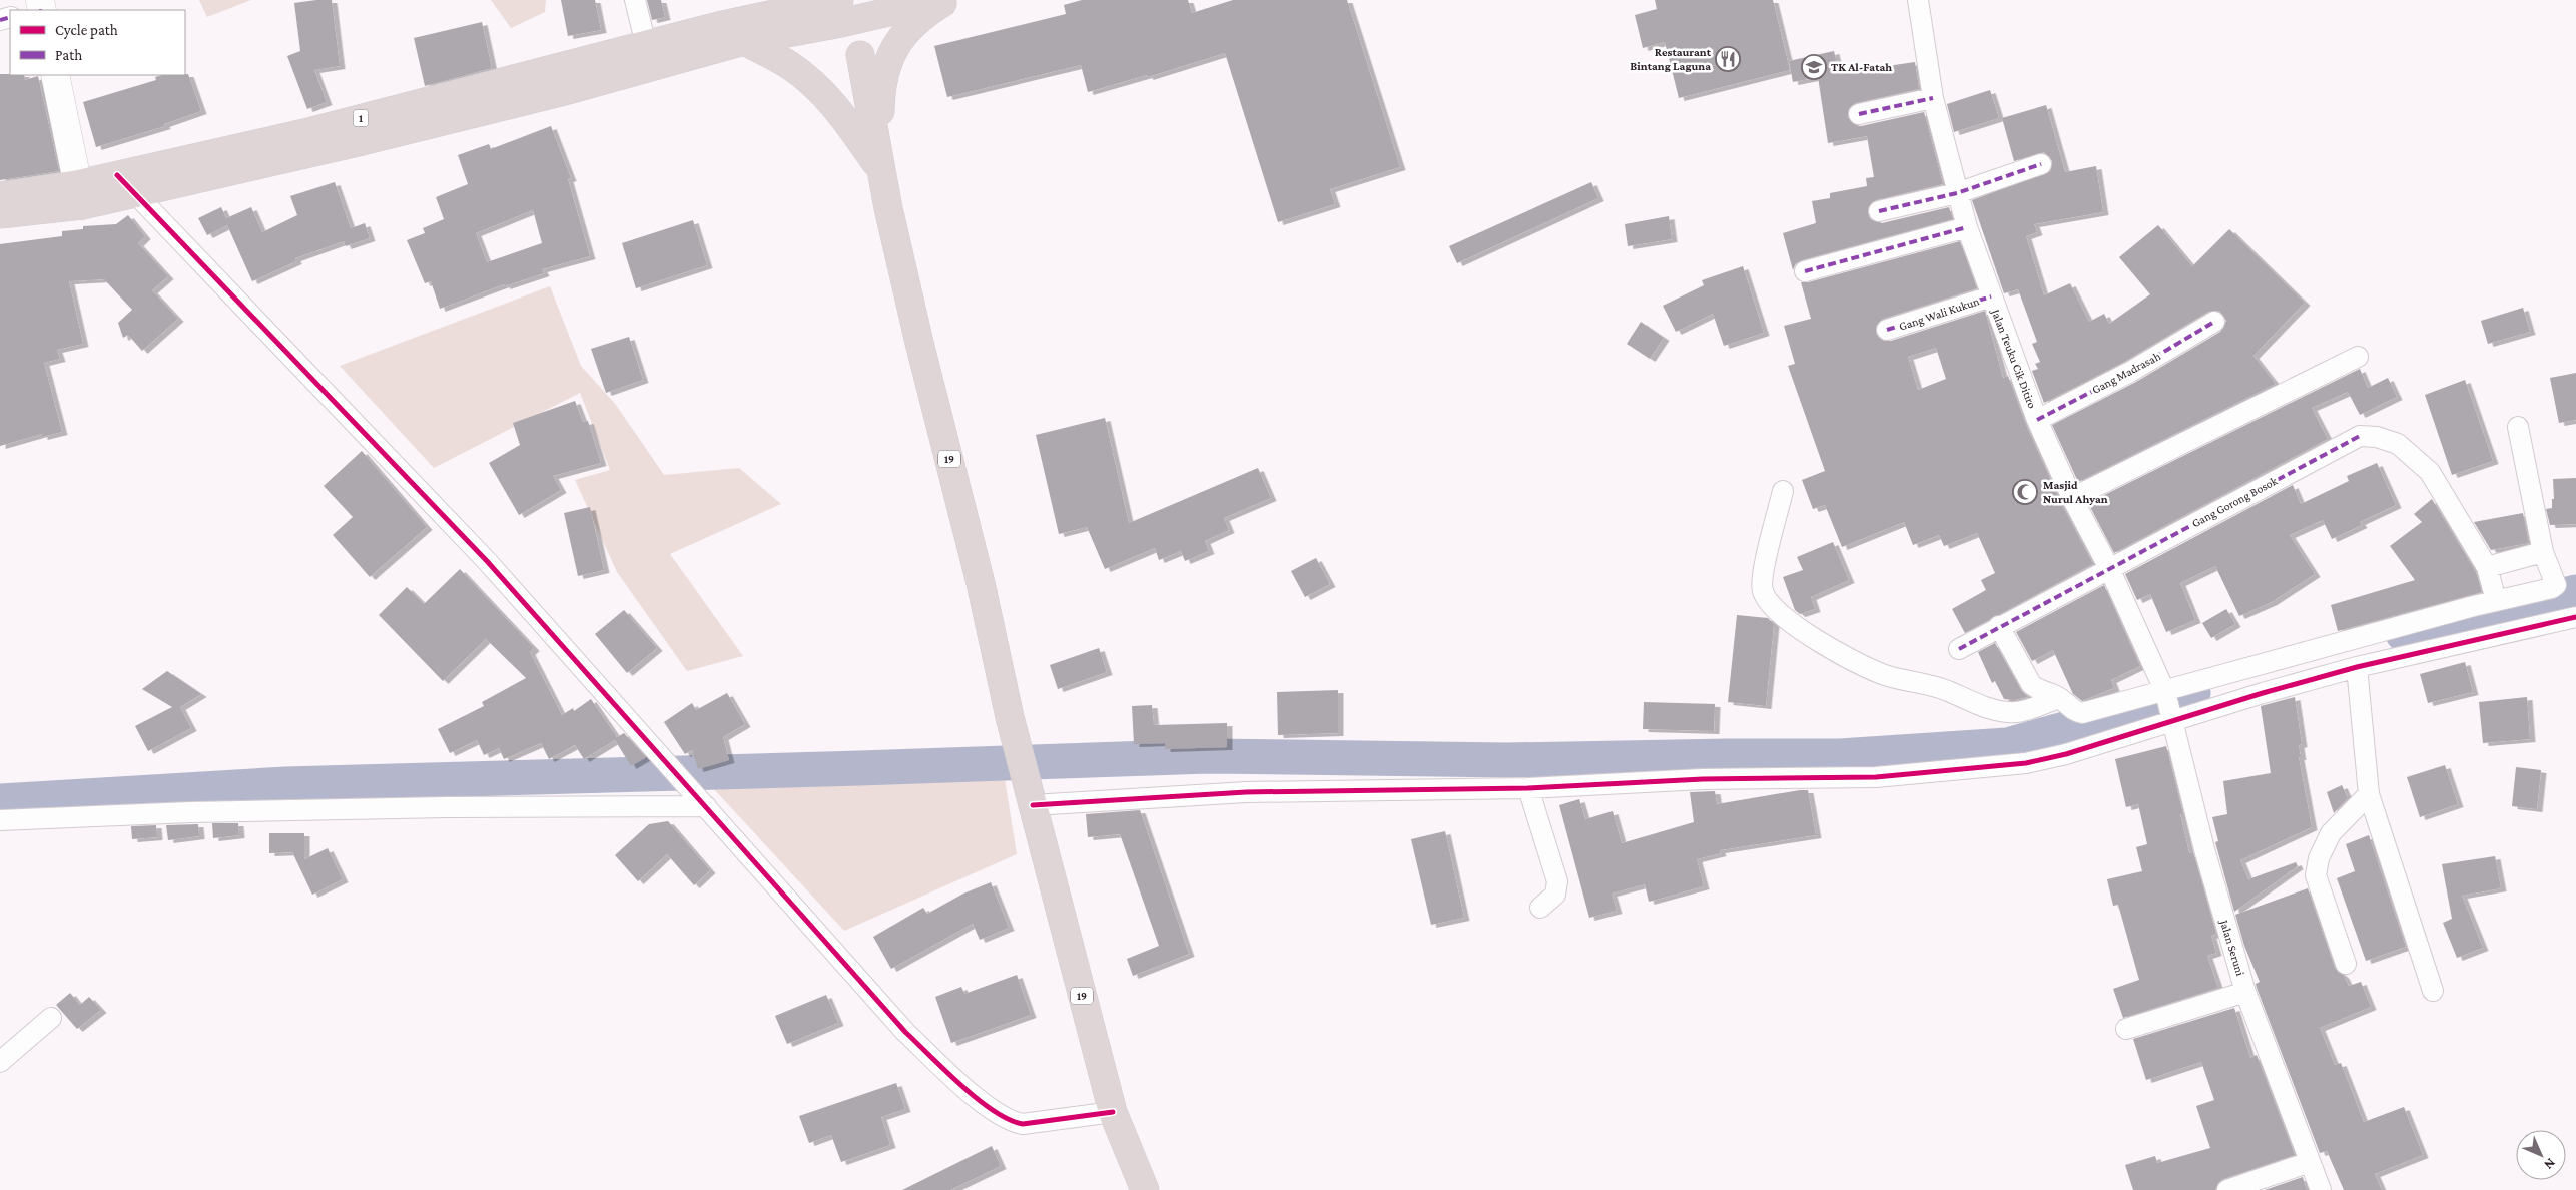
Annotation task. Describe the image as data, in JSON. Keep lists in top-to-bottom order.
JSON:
{
  "streets": {
    "highway": ["1", "19"],
    "street": [
      "Gang Wali Kukun",
      "Jalan Teuku Cik Ditiro",
      "Gang Madrasah",
      "Gang Gorong Bosok",
      "Jalan Seruni"
    ]
  },
  "crossings": [
    ["1", "19"],
    ["Gang Wali Kukun", "Jalan Teuku Cik Ditiro"],
    ["Jalan Teuku Cik Ditiro", "Gang Madrasah"],
    ["Jalan Teuku Cik Ditiro", "Gang Gorong Bosok"],
    ["Jalan Teuku Cik Ditiro", "Jalan Seruni"]
  ],
  "places": {
    "restaurant": ["Restaurant Bintang Laguna"],
    "school or university": ["TK Al-Fatah"],
    "mosque": ["Masjid Nurul Ahyan"]
  },
  "legend": ["Cycle path", "Path"],
  "north": "bottom right"
}
